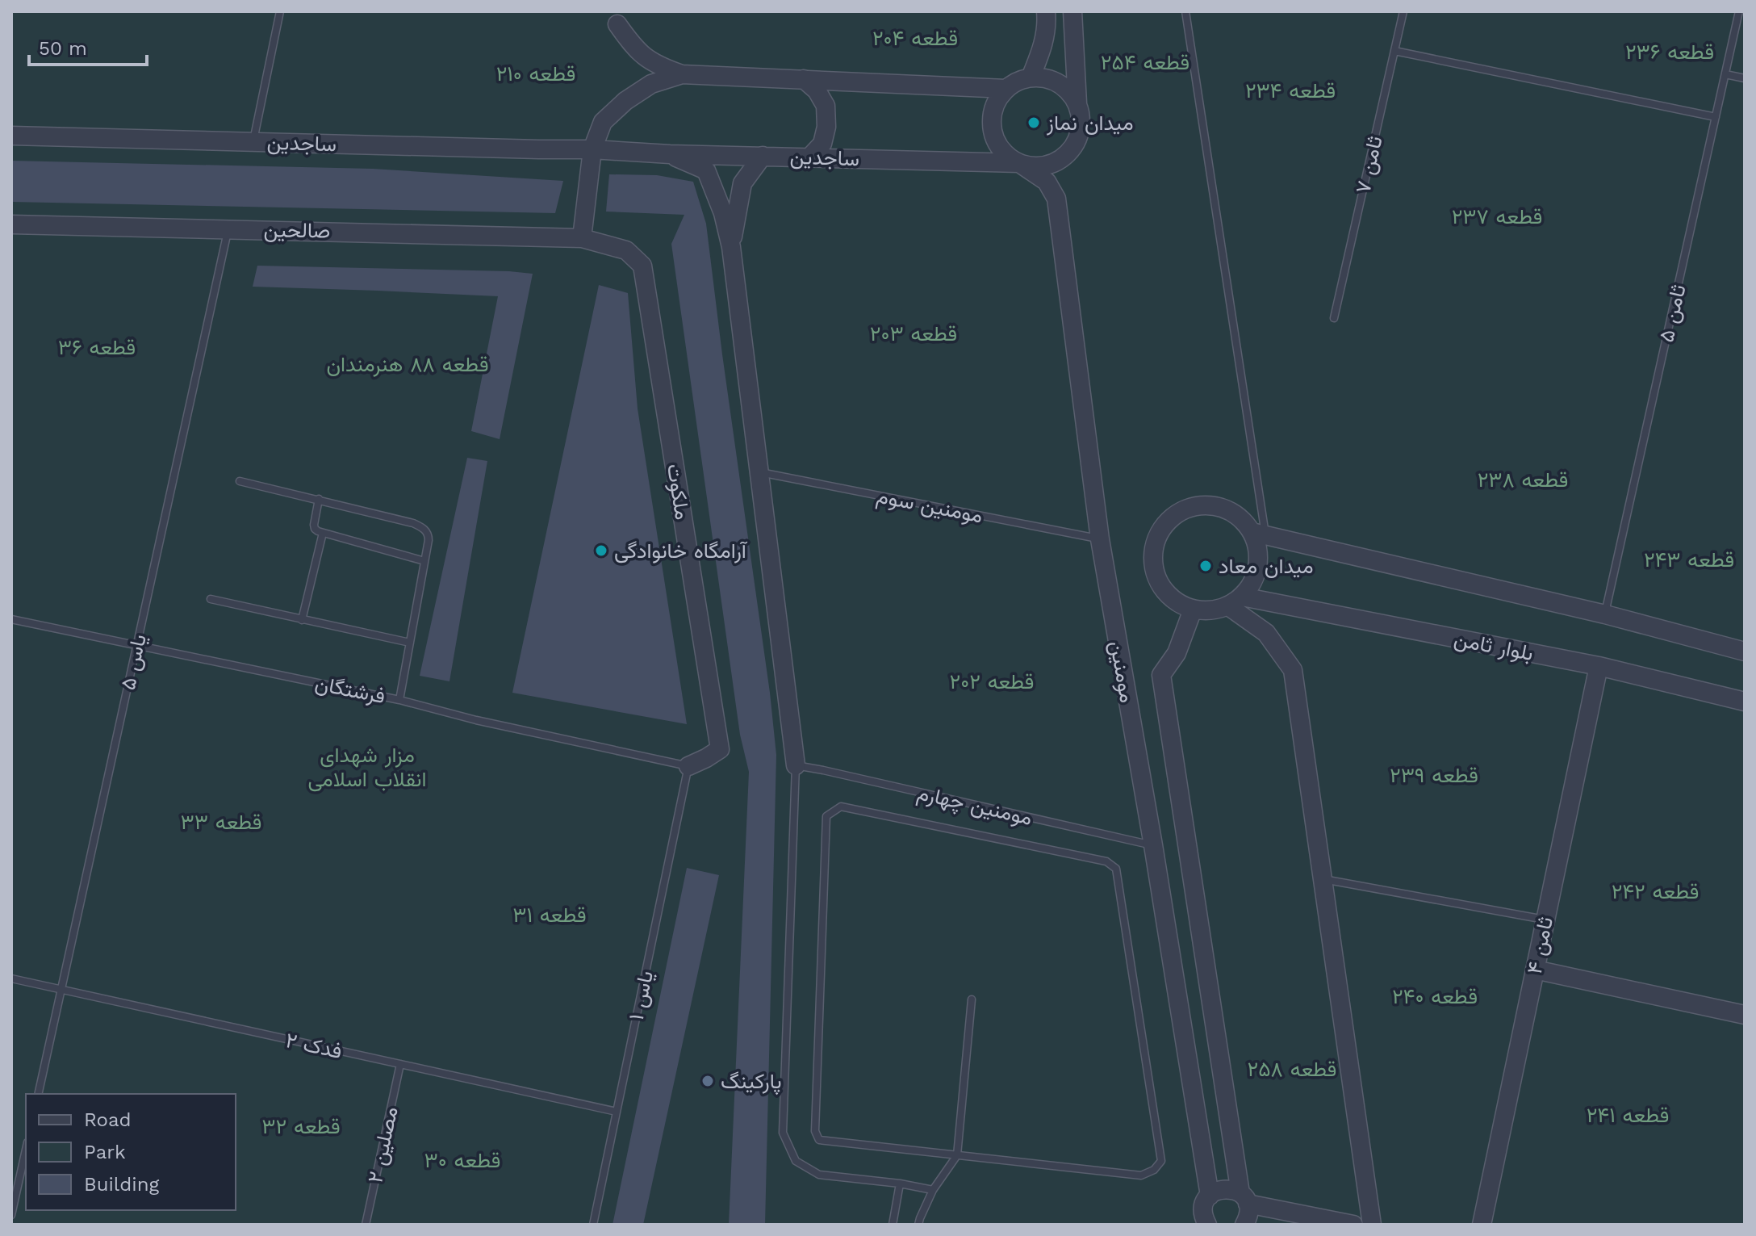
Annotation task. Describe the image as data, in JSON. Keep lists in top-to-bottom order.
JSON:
{
  "streets": {
    "street": [
      "ساجدین",
      "صالحین",
      "ملکوت",
      "بلوار ثامن",
      "مومنین",
      "ثامن ۴"
    ],
    "lane": [
      "ثامن ۷",
      "ثامن ۵",
      "مومنین سوم",
      "یاس ۵",
      "فرشتگان",
      "مومنین چهارم",
      "یاس ۱",
      "فدک ۲",
      "مصلین ۲"
    ]
  },
  "crossings": [
    ["ساجدین", "مومنین"],
    ["صالحین", "ملکوت"],
    ["صالحین", "یاس ۵"],
    ["ملکوت", "فرشتگان"],
    ["ملکوت", "یاس ۱"],
    ["مومنین سوم", "مومنین"],
    ["بلوار ثامن", "مومنین"],
    ["بلوار ثامن", "ثامن ۴"],
    ["یاس ۵", "فرشتگان"],
    ["یاس ۵", "فدک ۲"],
    ["مومنین", "مومنین چهارم"],
    ["فرشتگان", "یاس ۱"],
    ["یاس ۱", "فدک ۲"],
    ["فدک ۲", "مصلین ۲"]
  ],
  "parks": [
    "قطعه ۲۰۴",
    "قطعه ۲۳۶",
    "قطعه ۲۵۴",
    "قطعه ۲۱۰",
    "قطعه ۲۳۴",
    "قطعه ۲۳۷",
    "قطعه ۲۰۳",
    "قطعه ۳۶",
    "قطعه ۸۸ هنرمندان",
    "قطعه ۲۳۸",
    "قطعه ۲۴۳",
    "قطعه ۲۰۲",
    "مزار شهدای انقلاب اسلامی",
    "قطعه ۲۳۹",
    "قطعه ۳۳",
    "قطعه ۲۴۲",
    "قطعه ۳۱",
    "قطعه ۲۴۰",
    "قطعه ۲۵۸",
    "قطعه ۲۴۱",
    "قطعه ۳۲",
    "قطعه ۳۰"
  ],
  "places": [
    "میدان نماز",
    "آرامگاه خانوادگی",
    "میدان معاد",
    "پارکینگ"
  ],
  "legend": ["Road", "Park", "Building"],
  "scale_bar": "50 m"
}
